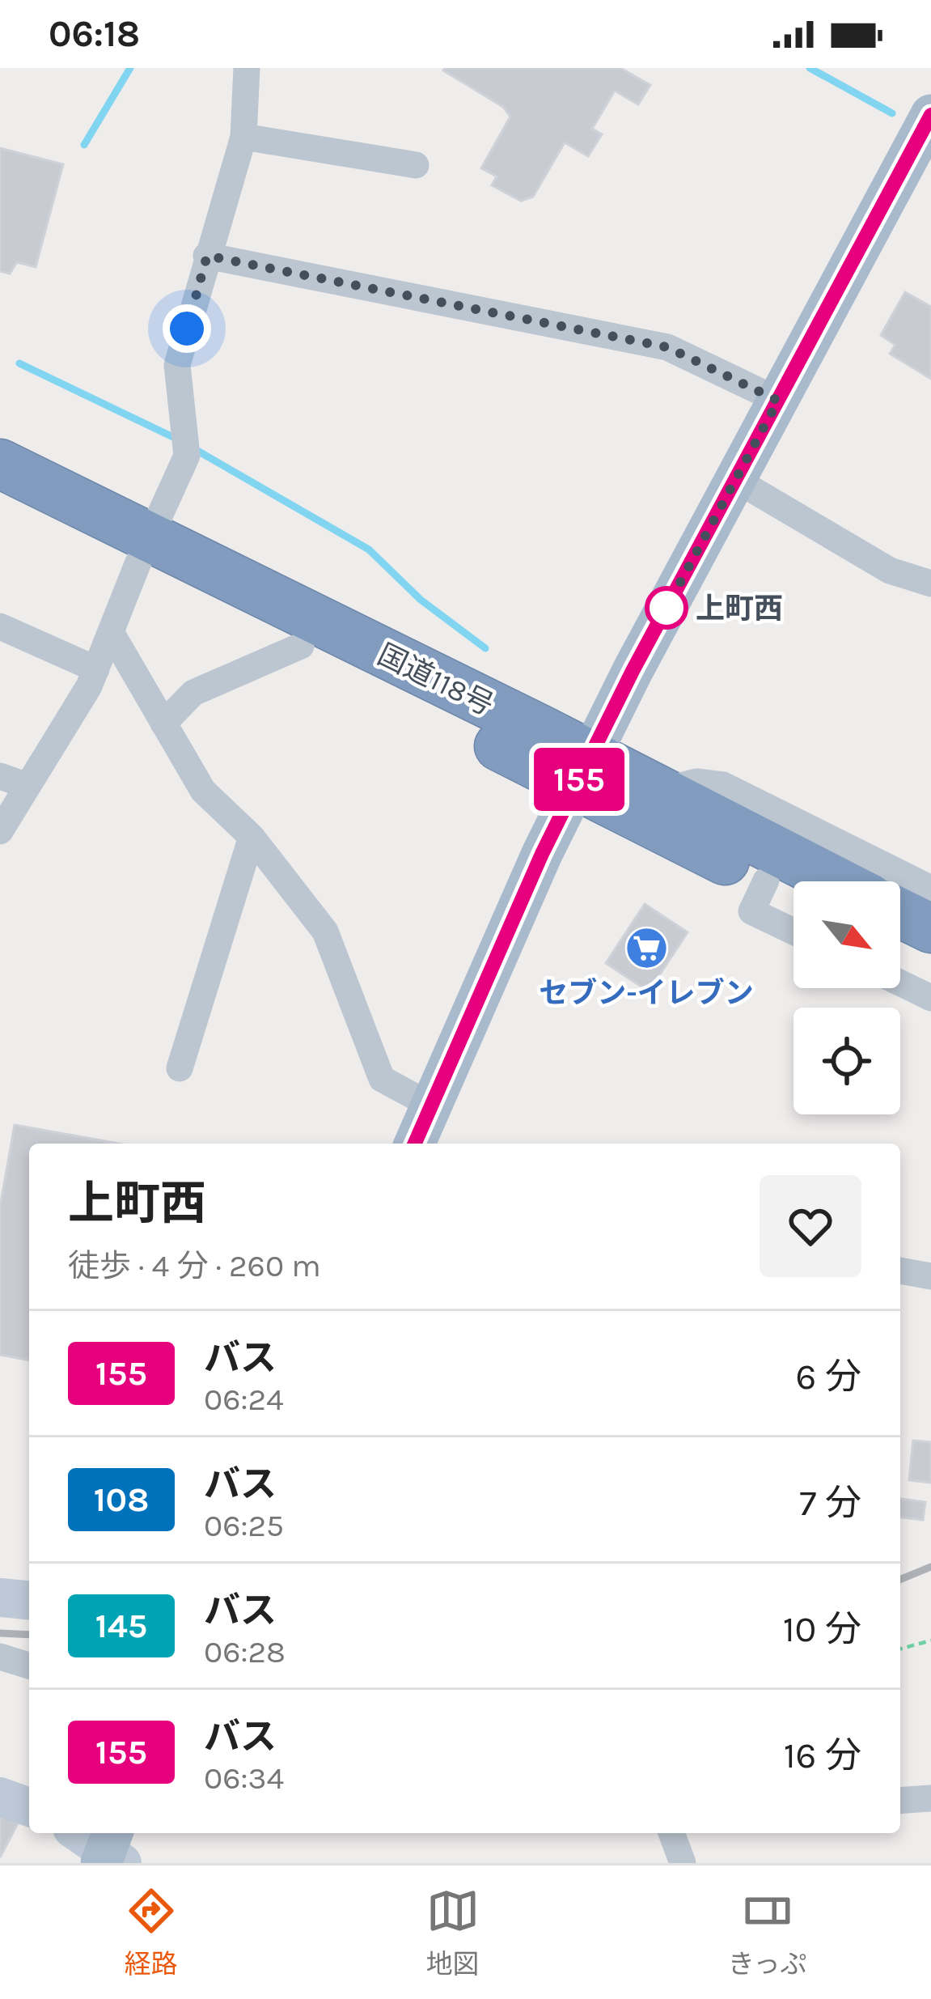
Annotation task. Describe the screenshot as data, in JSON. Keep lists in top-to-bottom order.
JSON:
{
  "streets": {
    "highway": ["国道118号"]
  },
  "places": {
    "other": ["上町西"],
    "supermarket": ["セブン-イレブン"]
  },
  "lines": ["bus line 155"],
  "north": "bottom right",
  "page": {
    "status": "06:18",
    "on_map": "155",
    "heading": ["上町西", "徒歩 · 4 分 · 260 m"],
    "list": [
      {
        "mark": "155",
        "name": "バス",
        "note": "06:24",
        "value": "6 分"
      },
      {
        "mark": "108",
        "name": "バス",
        "note": "06:25",
        "value": "7 分"
      },
      {
        "mark": "145",
        "name": "バス",
        "note": "06:28",
        "value": "10 分"
      },
      {
        "mark": "155",
        "name": "バス",
        "note": "06:34",
        "value": "16 分"
      }
    ],
    "tabs": ["経路", "地図", "きっぷ"]
  }
}
